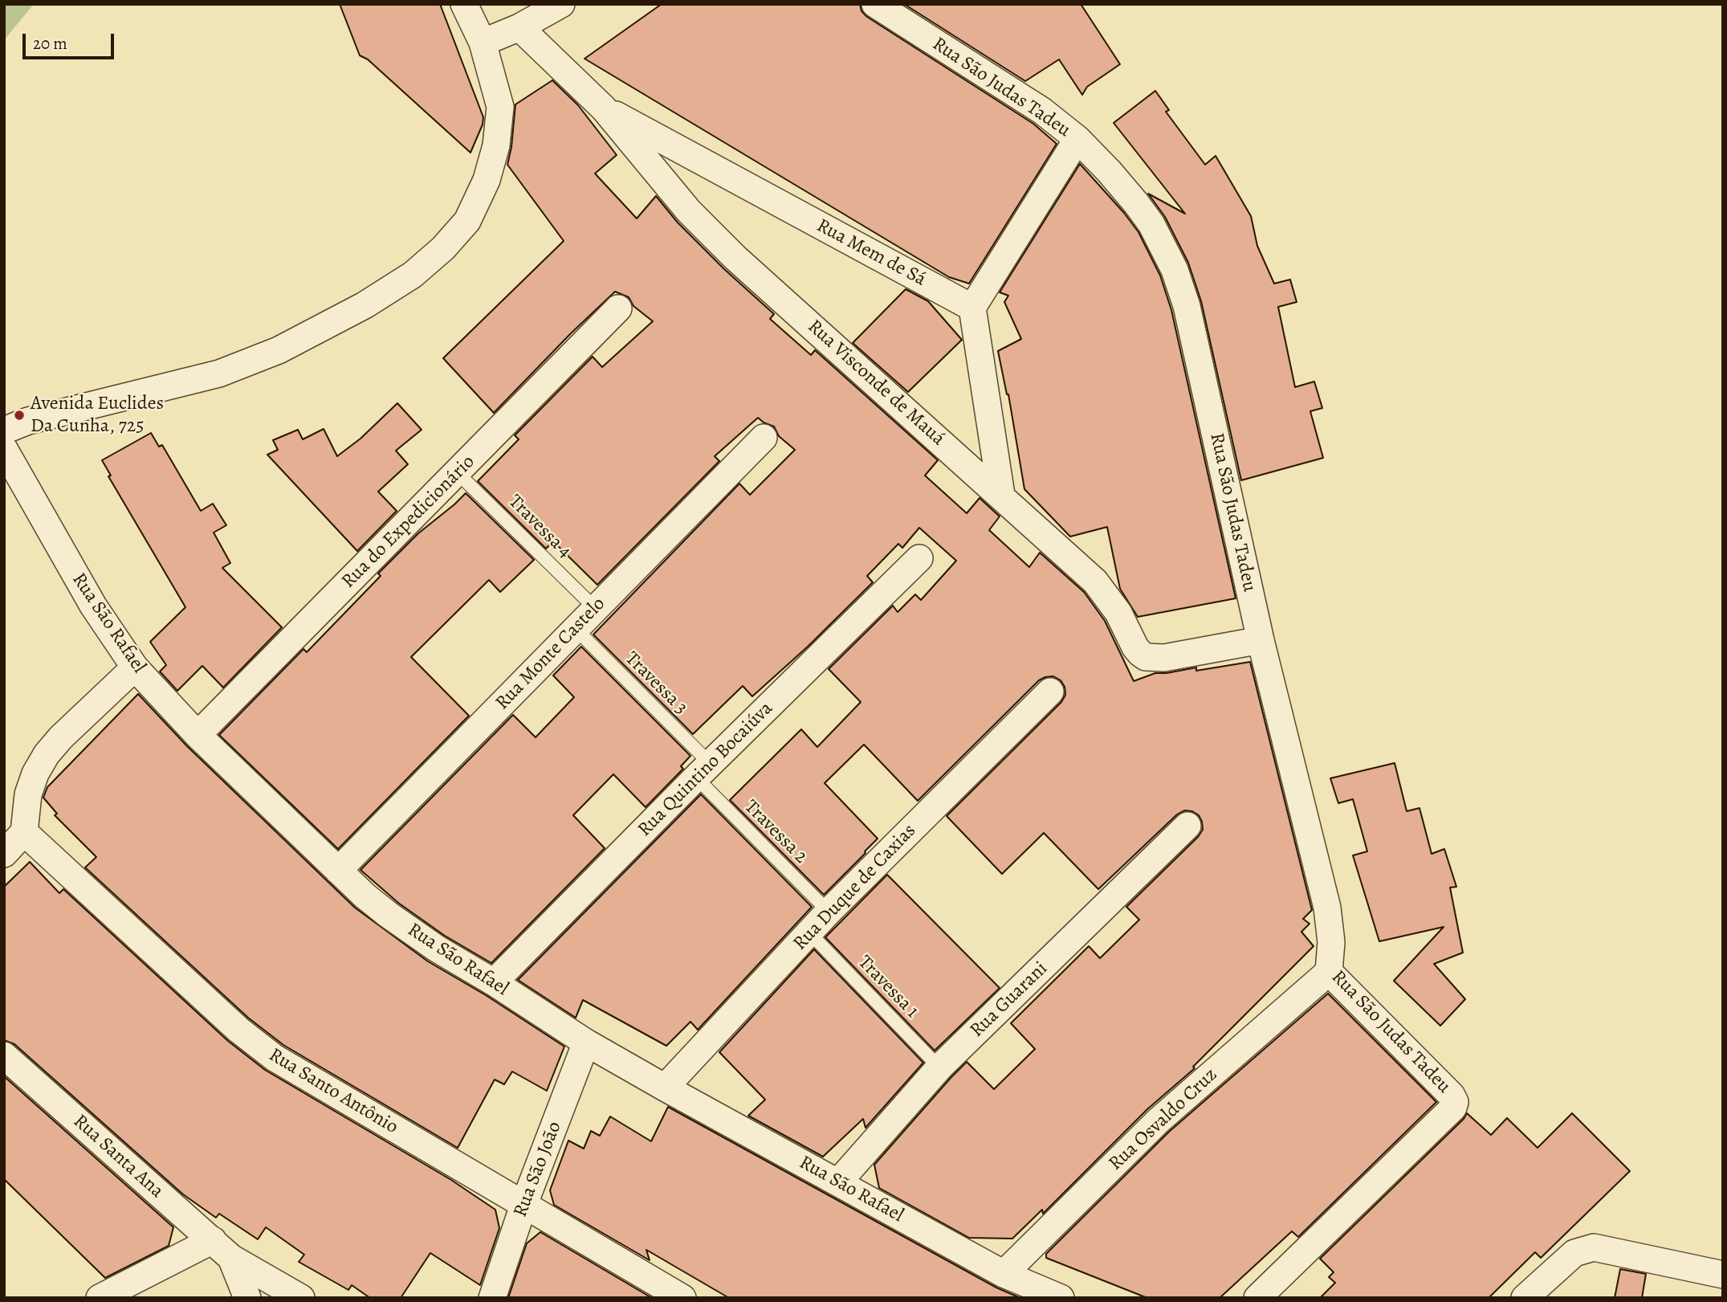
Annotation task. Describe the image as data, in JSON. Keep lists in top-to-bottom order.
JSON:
{
  "streets": {
    "street": [
      "Rua São Judas Tadeu",
      "Rua Mem de Sá",
      "Rua Visconde de Mauá",
      "Rua do Expedicionário",
      "Rua São Rafael",
      "Rua Monte Castelo",
      "Rua Quintino Bocaiúva",
      "Rua Duque de Caxias",
      "Rua Guarani",
      "Rua Santo Antônio",
      "Rua Osvaldo Cruz",
      "Rua Santa Ana",
      "Rua São João"
    ],
    "lane": [
      "Travessa 4",
      "Travessa 3",
      "Travessa 2",
      "Travessa 1"
    ]
  },
  "crossings": [
    ["Rua São Judas Tadeu", "Rua Visconde de Mauá"],
    ["Rua São Judas Tadeu", "Rua Osvaldo Cruz"],
    ["Rua Mem de Sá", "Rua Visconde de Mauá"],
    ["Rua do Expedicionário", "Travessa 4"],
    ["Rua do Expedicionário", "Rua São Rafael"],
    ["Travessa 4", "Rua Monte Castelo"],
    ["Rua São Rafael", "Rua Monte Castelo"],
    ["Rua São Rafael", "Rua Quintino Bocaiúva"],
    ["Rua São Rafael", "Rua Duque de Caxias"],
    ["Rua São Rafael", "Rua Guarani"],
    ["Rua São Rafael", "Rua Osvaldo Cruz"],
    ["Rua São Rafael", "Rua São João"],
    ["Rua Monte Castelo", "Travessa 3"],
    ["Travessa 3", "Rua Quintino Bocaiúva"],
    ["Travessa 3", "Travessa 2"],
    ["Rua Quintino Bocaiúva", "Travessa 2"],
    ["Travessa 2", "Rua Duque de Caxias"],
    ["Rua Duque de Caxias", "Travessa 1"],
    ["Travessa 1", "Rua Guarani"],
    ["Rua Santo Antônio", "Rua São João"]
  ],
  "places": ["Avenida Euclides Da Cunha, 725"],
  "scale_bar": "20 m"
}
